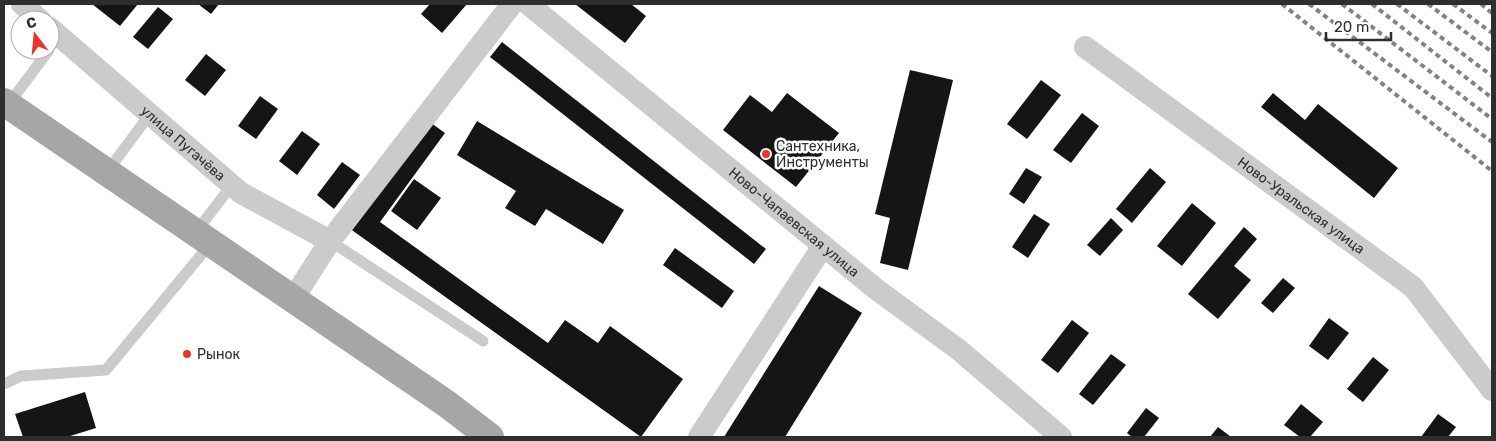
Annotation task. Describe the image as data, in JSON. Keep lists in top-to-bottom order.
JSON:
{
  "streets": {
    "street": ["улица Пугачёва", "Ново-Уральская улица", "Ново-Чапаевская улица"]
  },
  "places": ["Сантехника, Инструменты", "Рынок"],
  "scale_bar": "20 m",
  "north": "top"
}
